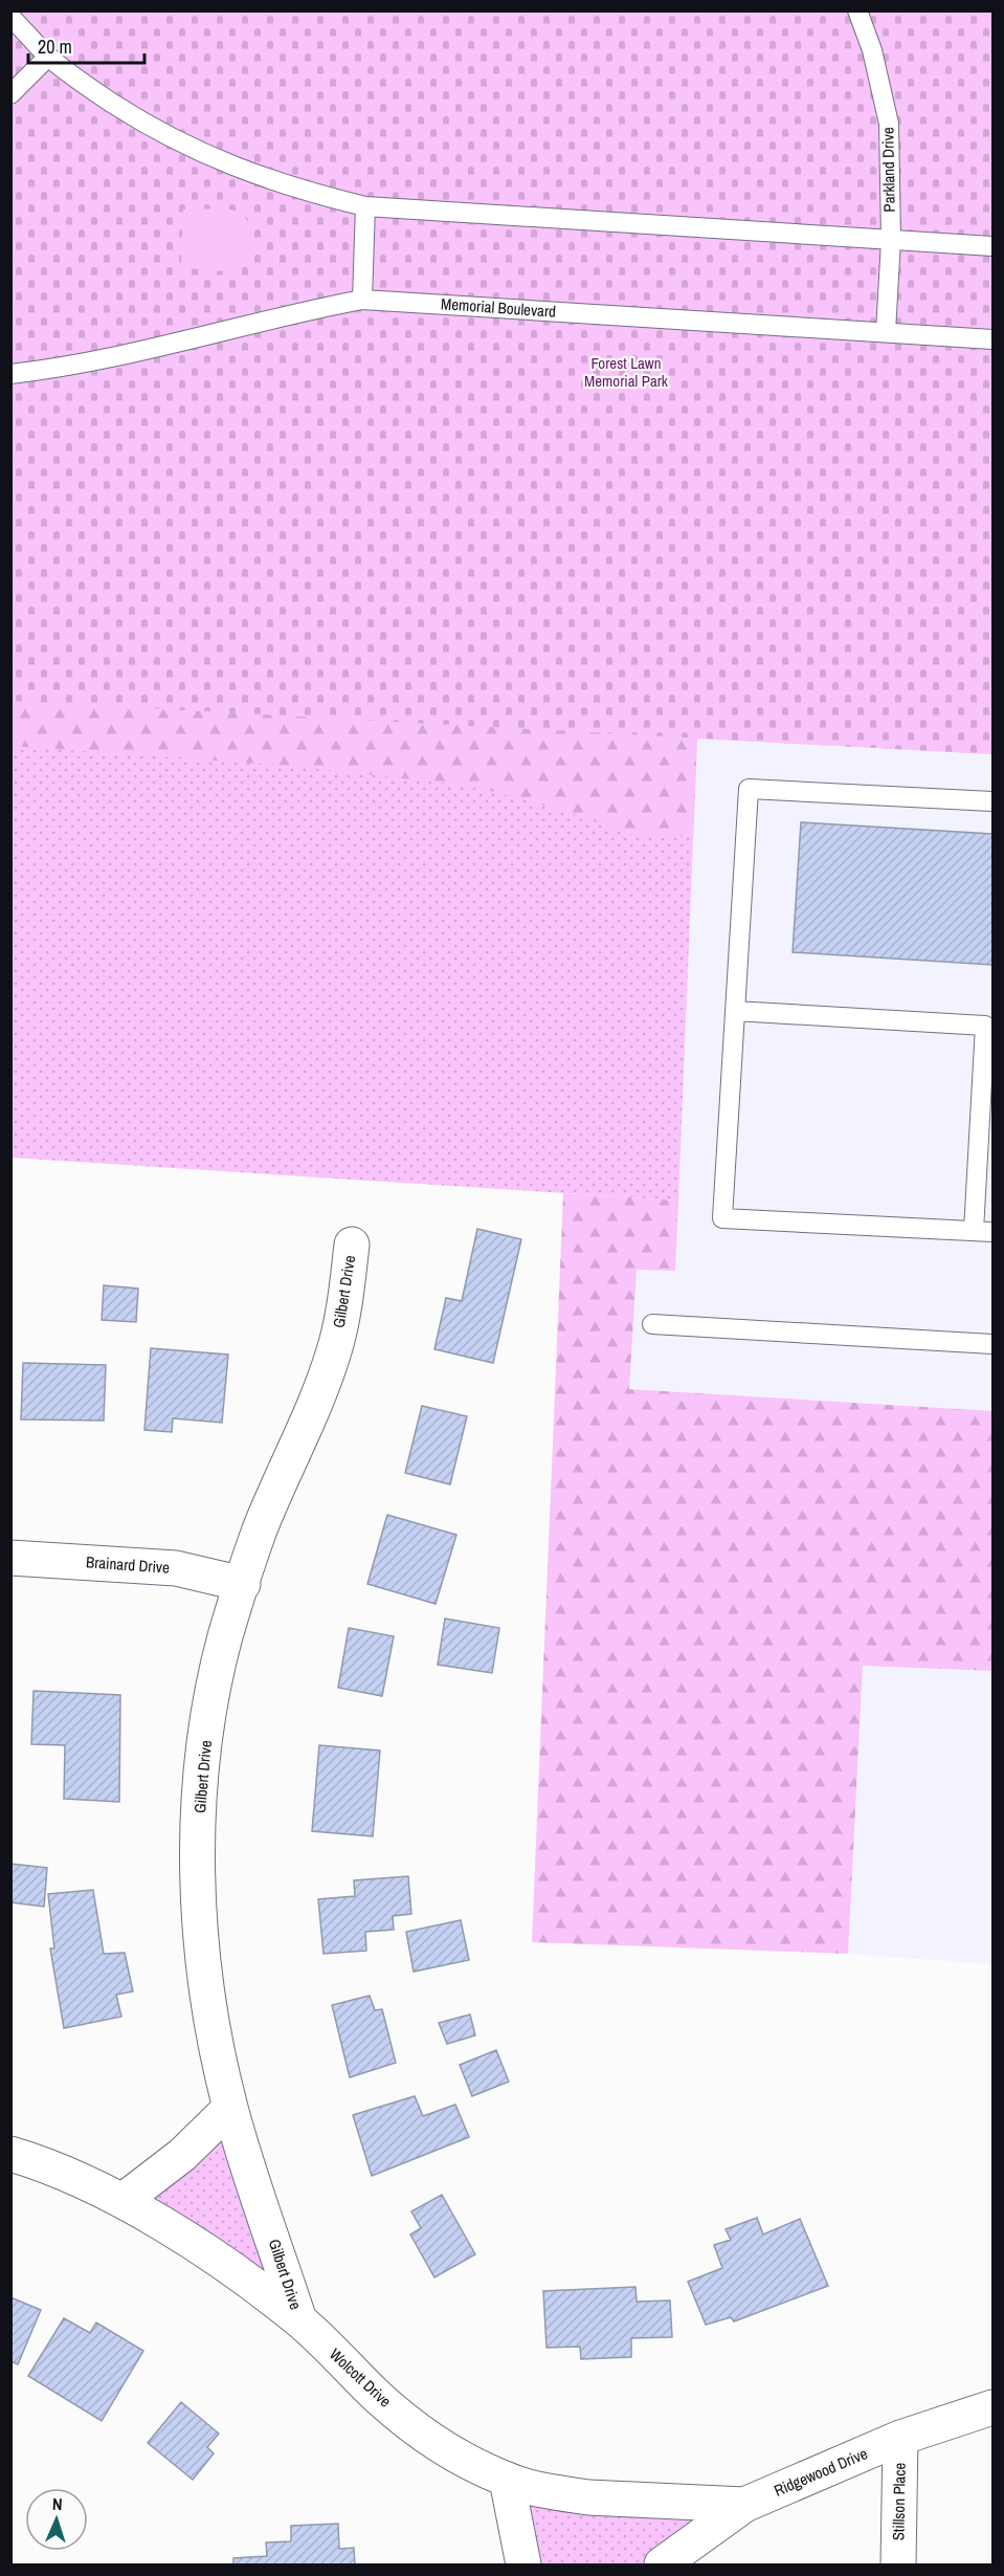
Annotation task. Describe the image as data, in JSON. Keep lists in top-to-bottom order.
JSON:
{
  "streets": {
    "street": [
      "Gilbert Drive",
      "Brainard Drive",
      "Wolcott Drive",
      "Ridgewood Drive",
      "Stillson Place"
    ],
    "lane": ["Parkland Drive", "Memorial Boulevard"]
  },
  "crossings": [
    ["Parkland Drive", "Memorial Boulevard"],
    ["Gilbert Drive", "Brainard Drive"],
    ["Gilbert Drive", "Wolcott Drive"],
    ["Wolcott Drive", "Ridgewood Drive"],
    ["Ridgewood Drive", "Stillson Place"]
  ],
  "parks": ["Forest Lawn Memorial Park"],
  "scale_bar": "20 m",
  "north": "top"
}
